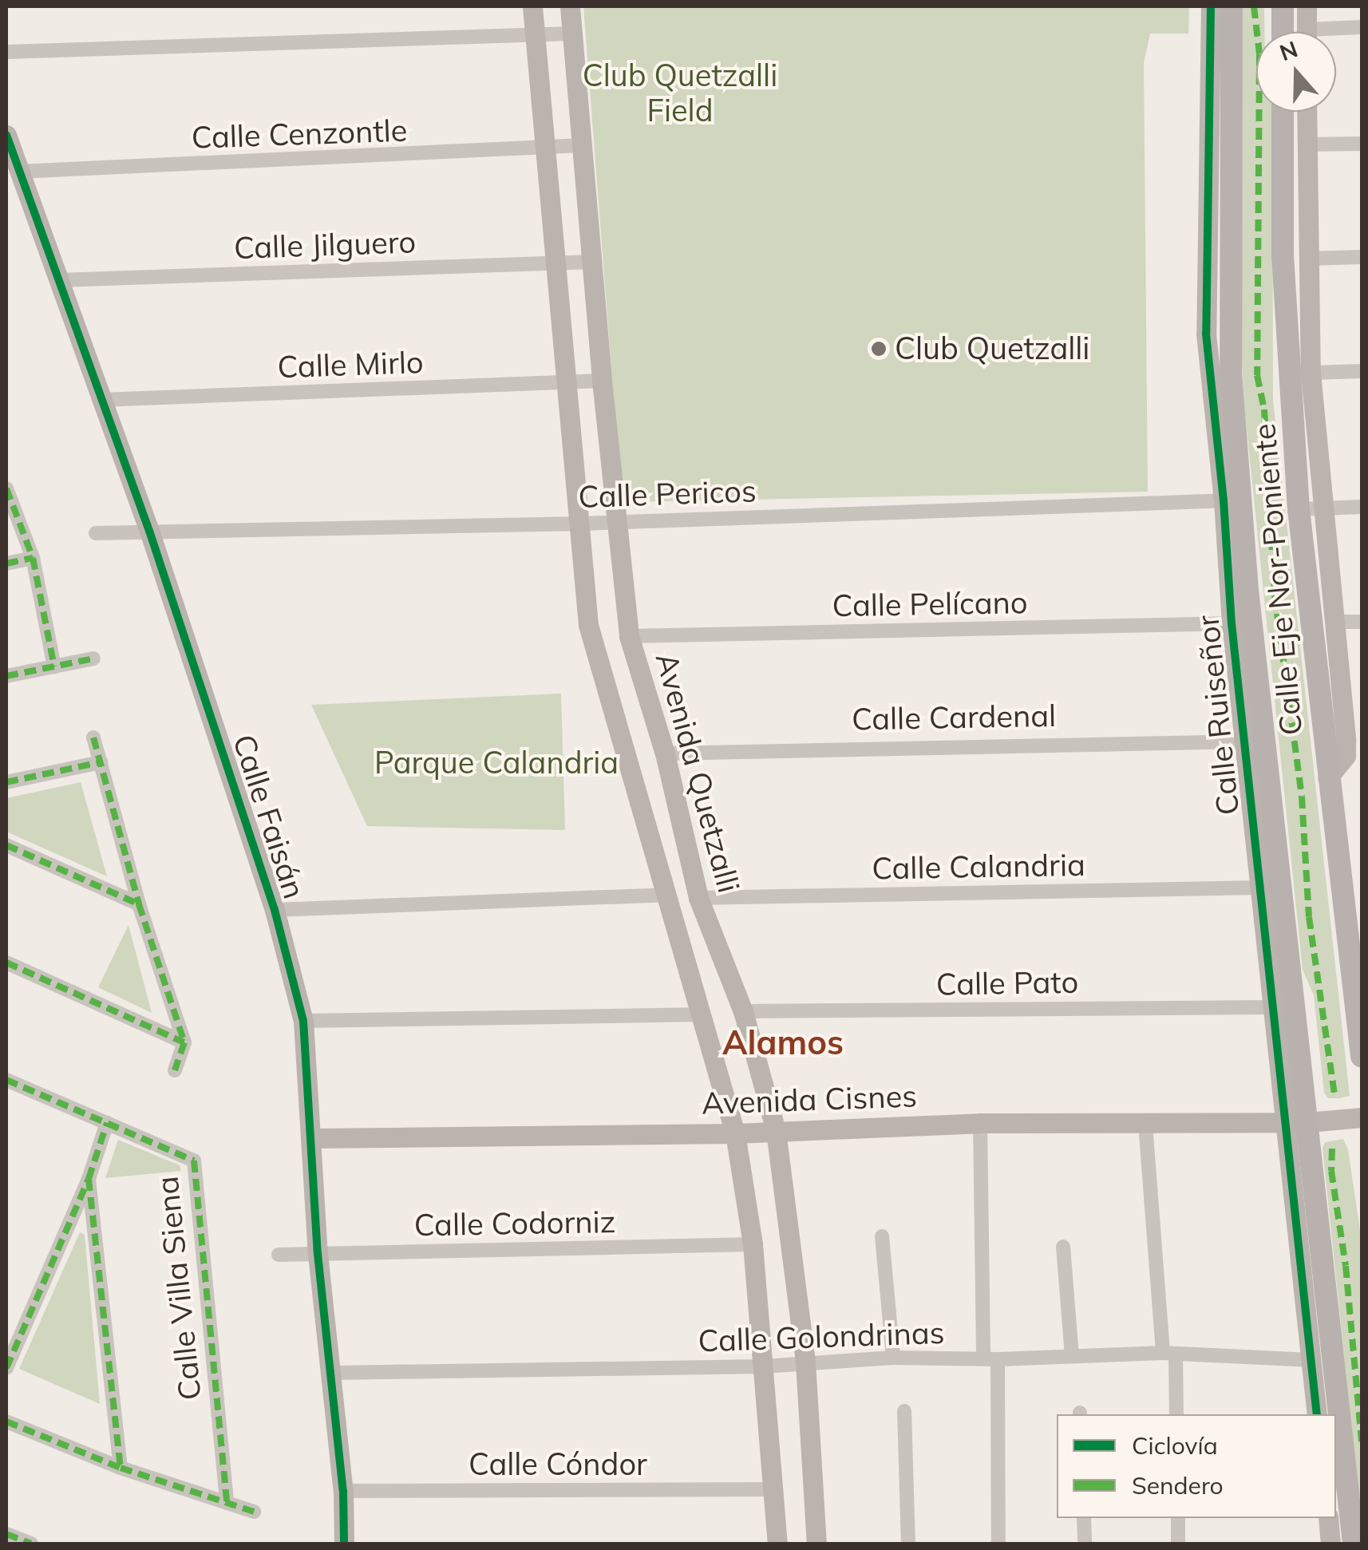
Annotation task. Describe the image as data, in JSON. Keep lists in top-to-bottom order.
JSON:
{
  "streets": {
    "main road": [
      "Calle Eje Nor-Poniente",
      "Calle Ruiseñor",
      "Avenida Quetzalli",
      "Calle Faisán",
      "Avenida Cisnes"
    ],
    "street": [
      "Calle Cenzontle",
      "Calle Jilguero",
      "Calle Mirlo",
      "Calle Pericos",
      "Calle Pelícano",
      "Calle Cardenal",
      "Calle Calandria",
      "Calle Pato",
      "Calle Codorniz",
      "Calle Villa Siena",
      "Calle Golondrinas",
      "Calle Cóndor"
    ]
  },
  "crossings": [
    ["Calle Cenzontle", "Avenida Quetzalli"],
    ["Calle Cenzontle", "Calle Faisán"],
    ["Calle Jilguero", "Avenida Quetzalli"],
    ["Calle Jilguero", "Calle Faisán"],
    ["Calle Mirlo", "Avenida Quetzalli"],
    ["Calle Mirlo", "Calle Faisán"],
    ["Calle Pericos", "Calle Eje Nor-Poniente"],
    ["Calle Pericos", "Calle Ruiseñor"],
    ["Calle Pericos", "Avenida Quetzalli"],
    ["Calle Pericos", "Calle Faisán"],
    ["Calle Eje Nor-Poniente", "Calle Ruiseñor"],
    ["Calle Eje Nor-Poniente", "Avenida Cisnes"],
    ["Calle Pelícano", "Calle Ruiseñor"],
    ["Calle Pelícano", "Avenida Quetzalli"],
    ["Calle Ruiseñor", "Calle Cardenal"],
    ["Calle Ruiseñor", "Calle Calandria"],
    ["Calle Ruiseñor", "Calle Pato"],
    ["Calle Ruiseñor", "Avenida Cisnes"],
    ["Calle Ruiseñor", "Calle Golondrinas"],
    ["Calle Cardenal", "Avenida Quetzalli"],
    ["Avenida Quetzalli", "Calle Calandria"],
    ["Avenida Quetzalli", "Calle Pato"],
    ["Avenida Quetzalli", "Avenida Cisnes"],
    ["Avenida Quetzalli", "Calle Codorniz"],
    ["Avenida Quetzalli", "Calle Golondrinas"],
    ["Avenida Quetzalli", "Calle Cóndor"],
    ["Calle Faisán", "Avenida Cisnes"],
    ["Calle Faisán", "Calle Codorniz"],
    ["Calle Faisán", "Calle Golondrinas"],
    ["Calle Faisán", "Calle Cóndor"]
  ],
  "districts": ["Alamos"],
  "parks": ["Club Quetzalli Field", "Parque Calandria"],
  "places": ["Club Quetzalli"],
  "legend": ["Ciclovía", "Sendero"],
  "north": "top"
}
